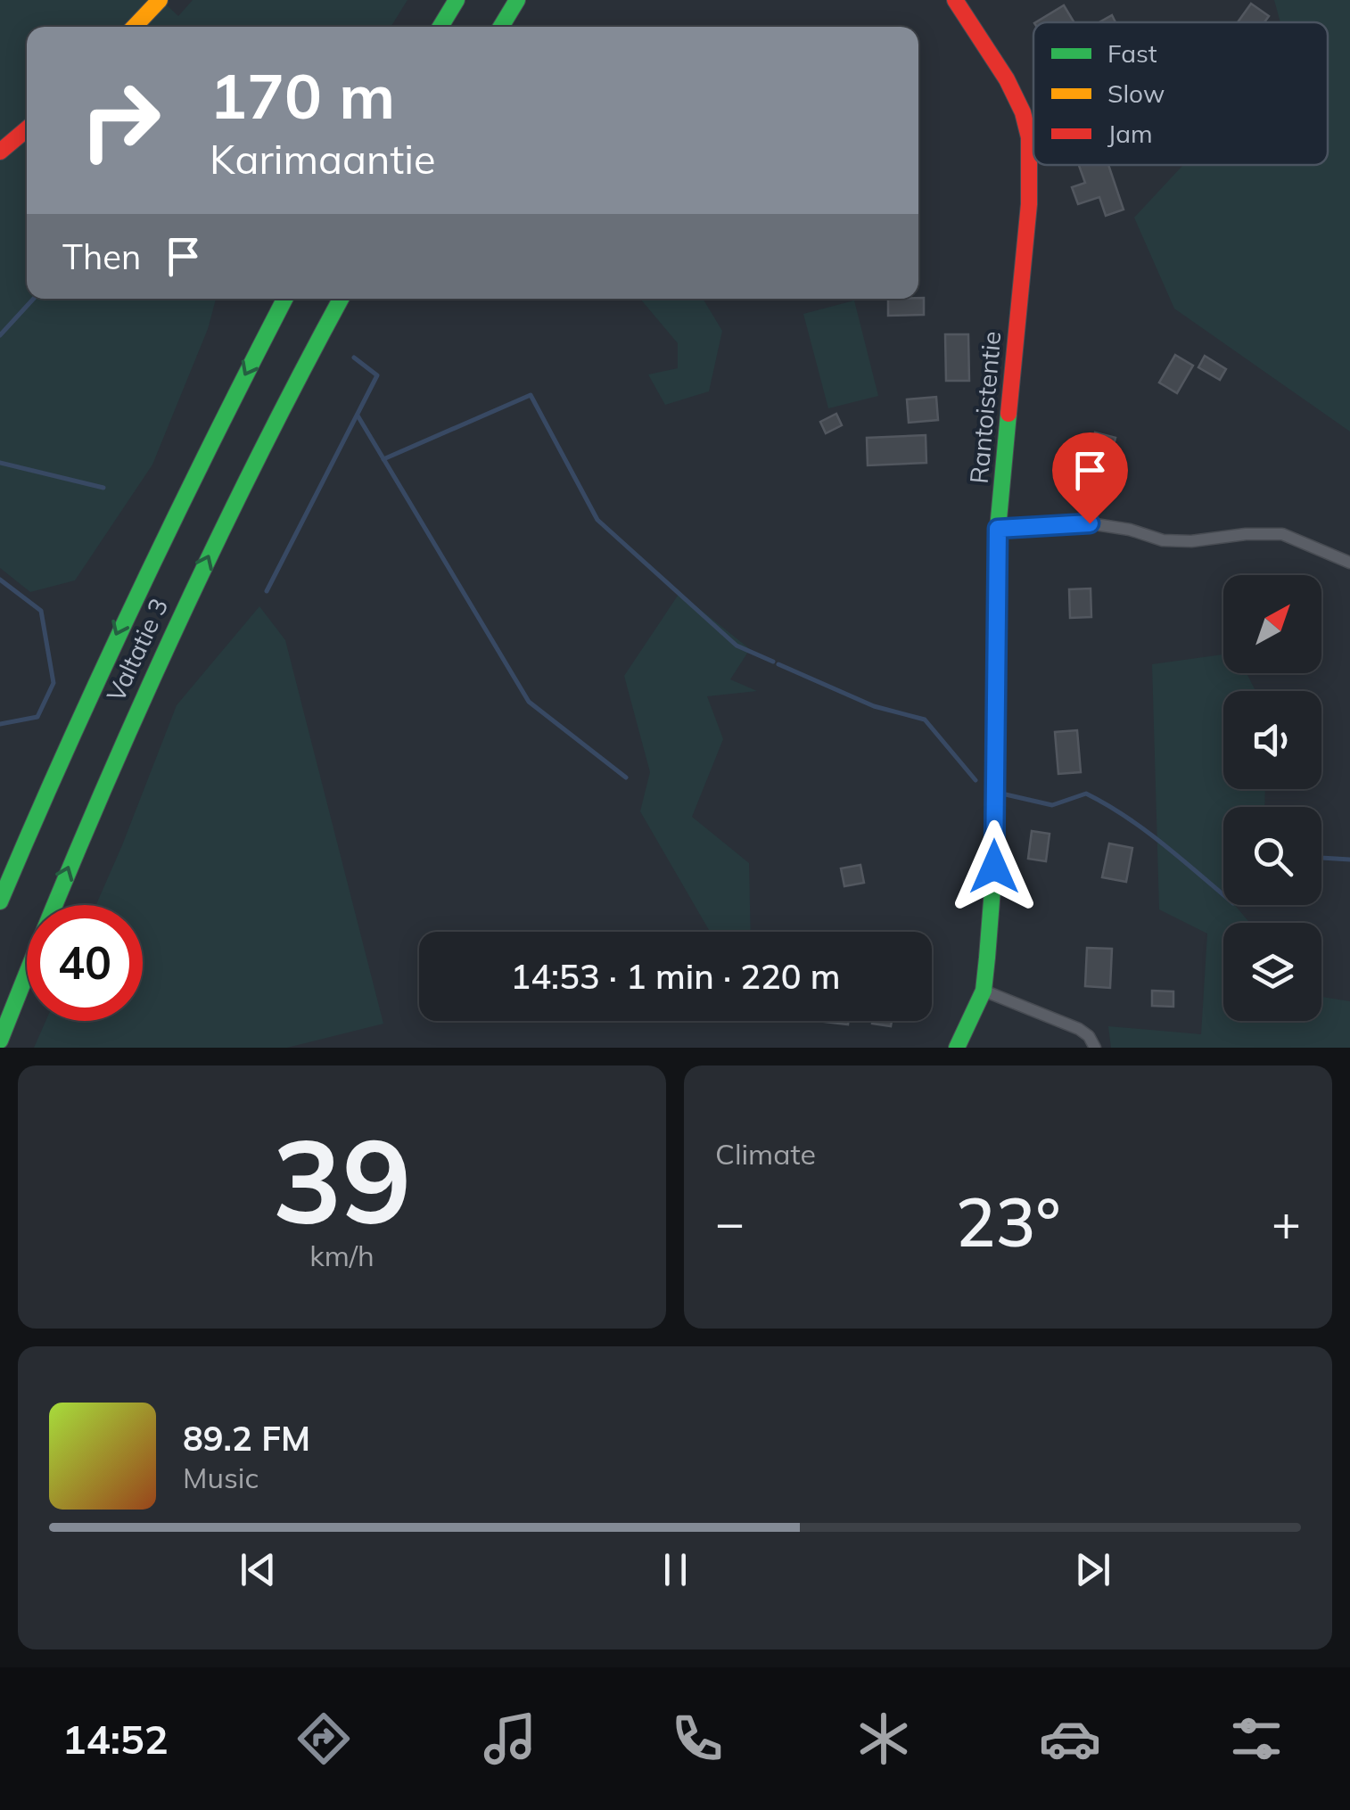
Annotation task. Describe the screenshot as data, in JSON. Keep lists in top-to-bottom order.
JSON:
{
  "streets": {
    "main road": ["Rantoistentie", "Valtatie 3"]
  },
  "legend": ["Fast", "Slow", "Jam"],
  "north": "top right",
  "page": {
    "turn": ["170 m", "Karimaantie"],
    "then": "Then",
    "limit": "40",
    "trip": "14:53 · 1 min · 220 m",
    "tile": [
      ["39", "km/h"],
      "Climate"
    ],
    "heat": ["−", "23°", "+"],
    "song": ["89.2 FM", "Music"],
    "tabs": "14:52"
  }
}
